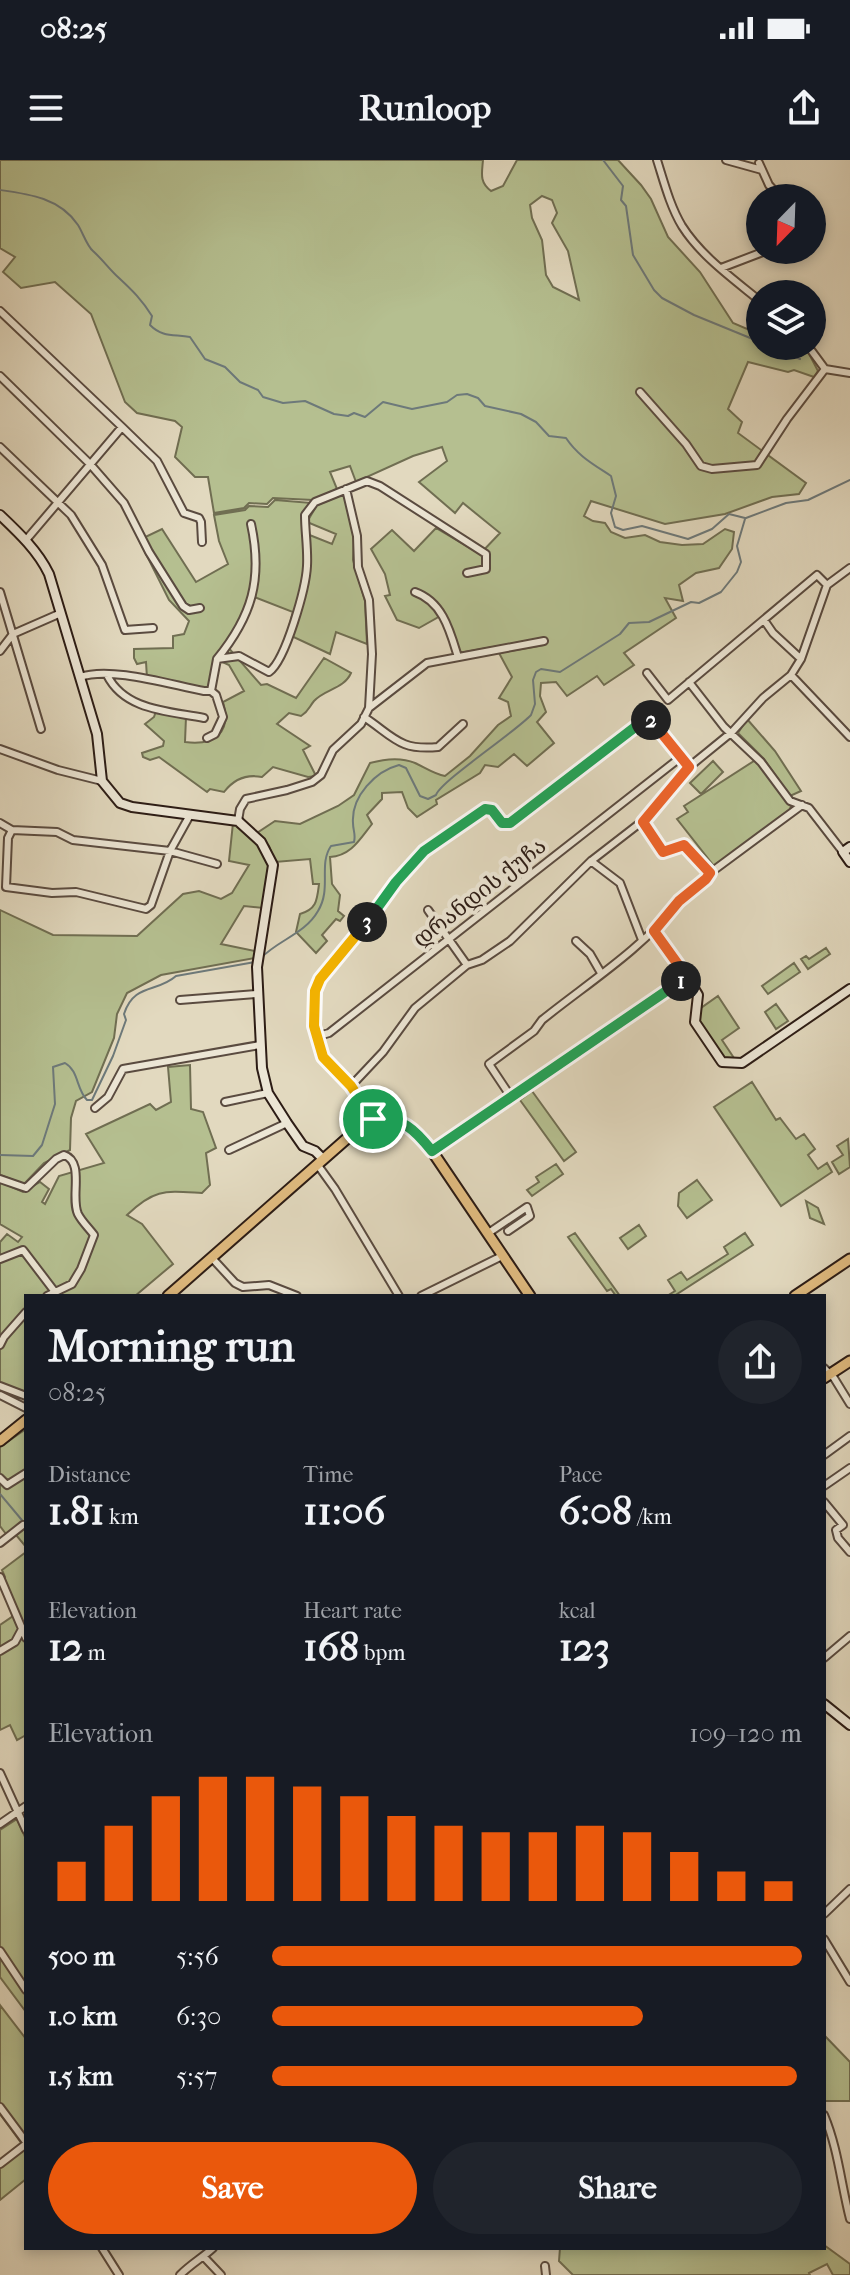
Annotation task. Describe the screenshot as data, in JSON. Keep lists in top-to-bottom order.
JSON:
{
  "streets": {
    "street": ["დრანდის ქუჩა"]
  },
  "north": "bottom left",
  "page": {
    "status": "08:25",
    "header": "Runloop",
    "pins": ["2", "3", "1"],
    "heading": ["Morning run", "08:25"],
    "stats": [
      ["Distance", "1.81 km"],
      ["Time", "11:06"],
      ["Pace", "6:08 /km"],
      ["Elevation", "12 m"],
      ["Heart rate", "168 bpm"],
      ["kcal", "123"]
    ],
    "chart": ["Elevation", "109–120 m"],
    "list": [
      {
        "name": "500 m",
        "note": "5:56"
      },
      {
        "name": "1.0 km",
        "note": "6:30"
      },
      {
        "name": "1.5 km",
        "note": "5:57"
      }
    ],
    "buttons": ["Save", "Share"]
  }
}
